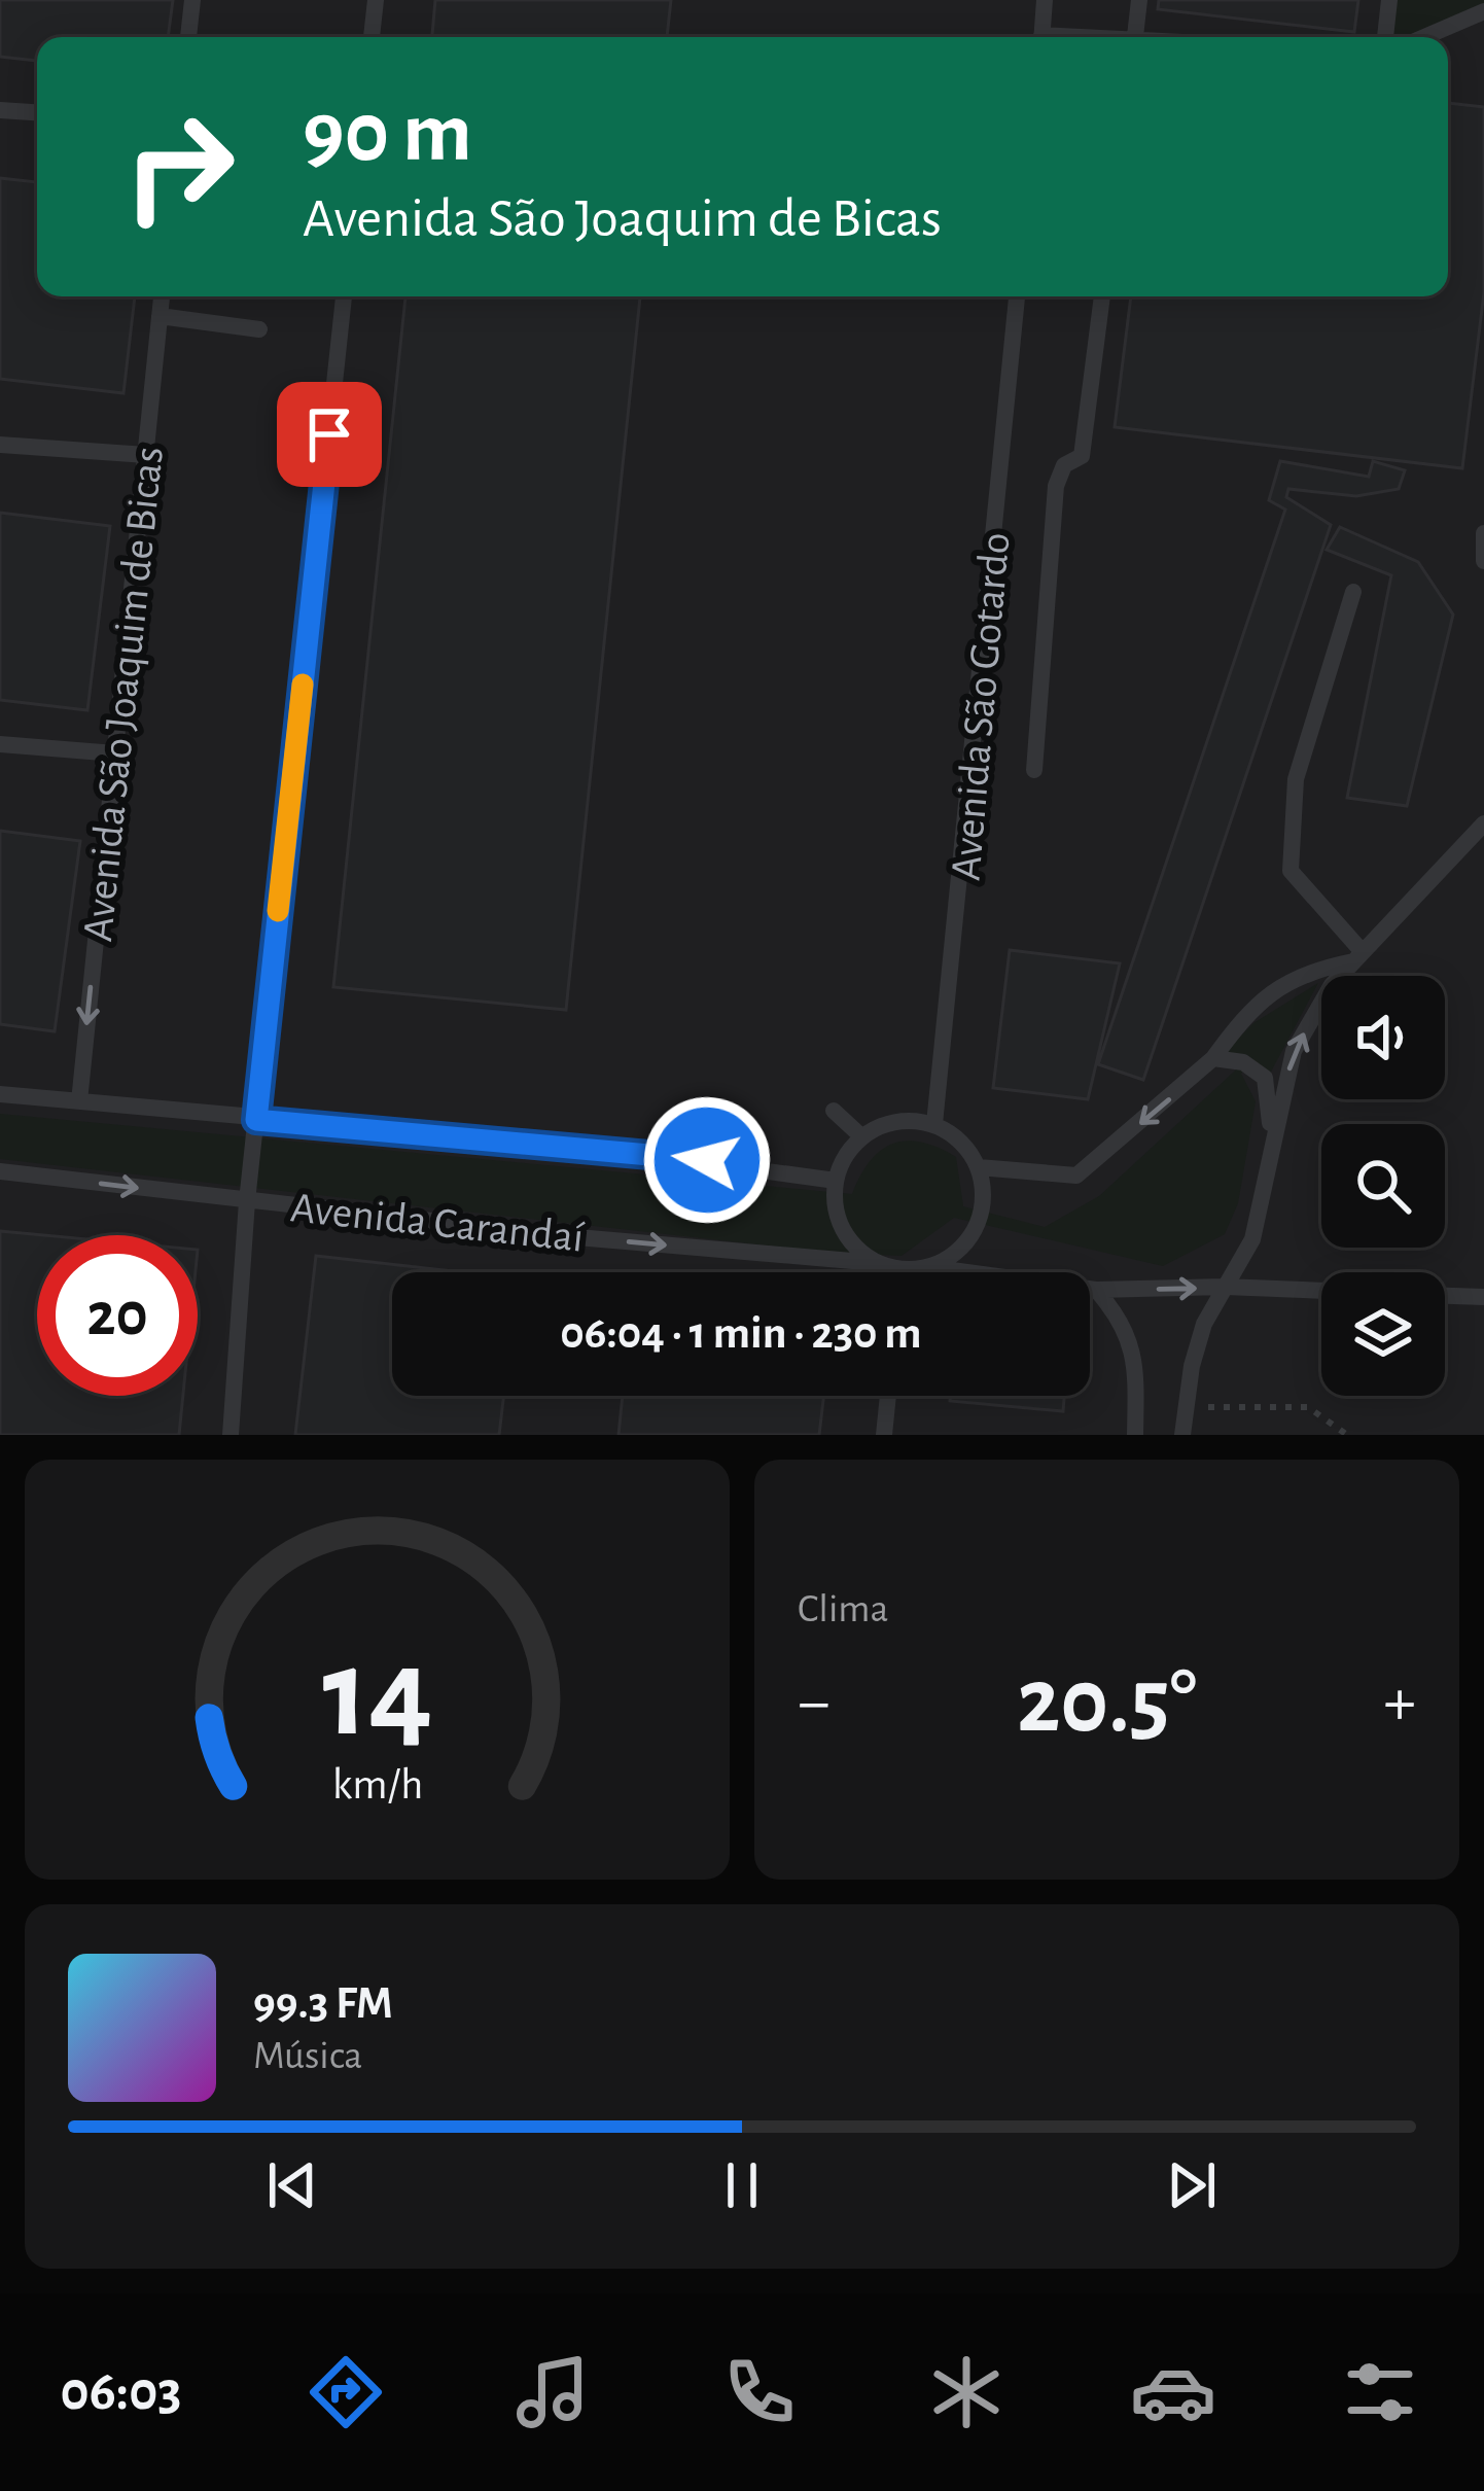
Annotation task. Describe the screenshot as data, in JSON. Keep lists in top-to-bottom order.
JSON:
{
  "streets": {
    "lane": ["Avenida São Joaquim de Bicas", "Avenida São Gotardo", "Avenida Carandaí"]
  },
  "crossings": [
    ["Avenida São Joaquim de Bicas", "Avenida Carandaí"],
    ["Avenida São Gotardo", "Avenida Carandaí"]
  ],
  "one_way": ["Avenida São Joaquim de Bicas"],
  "page": {
    "turn": ["90 m", "Avenida São Joaquim de Bicas"],
    "limit": "20",
    "trip": "06:04 · 1 min · 230 m",
    "tile": "Clima",
    "heat": ["−", "20.5°", "+"],
    "song": ["99.3 FM", "Música"],
    "tabs": "06:03",
    "gauge": ["14", "km/h"]
  }
}
